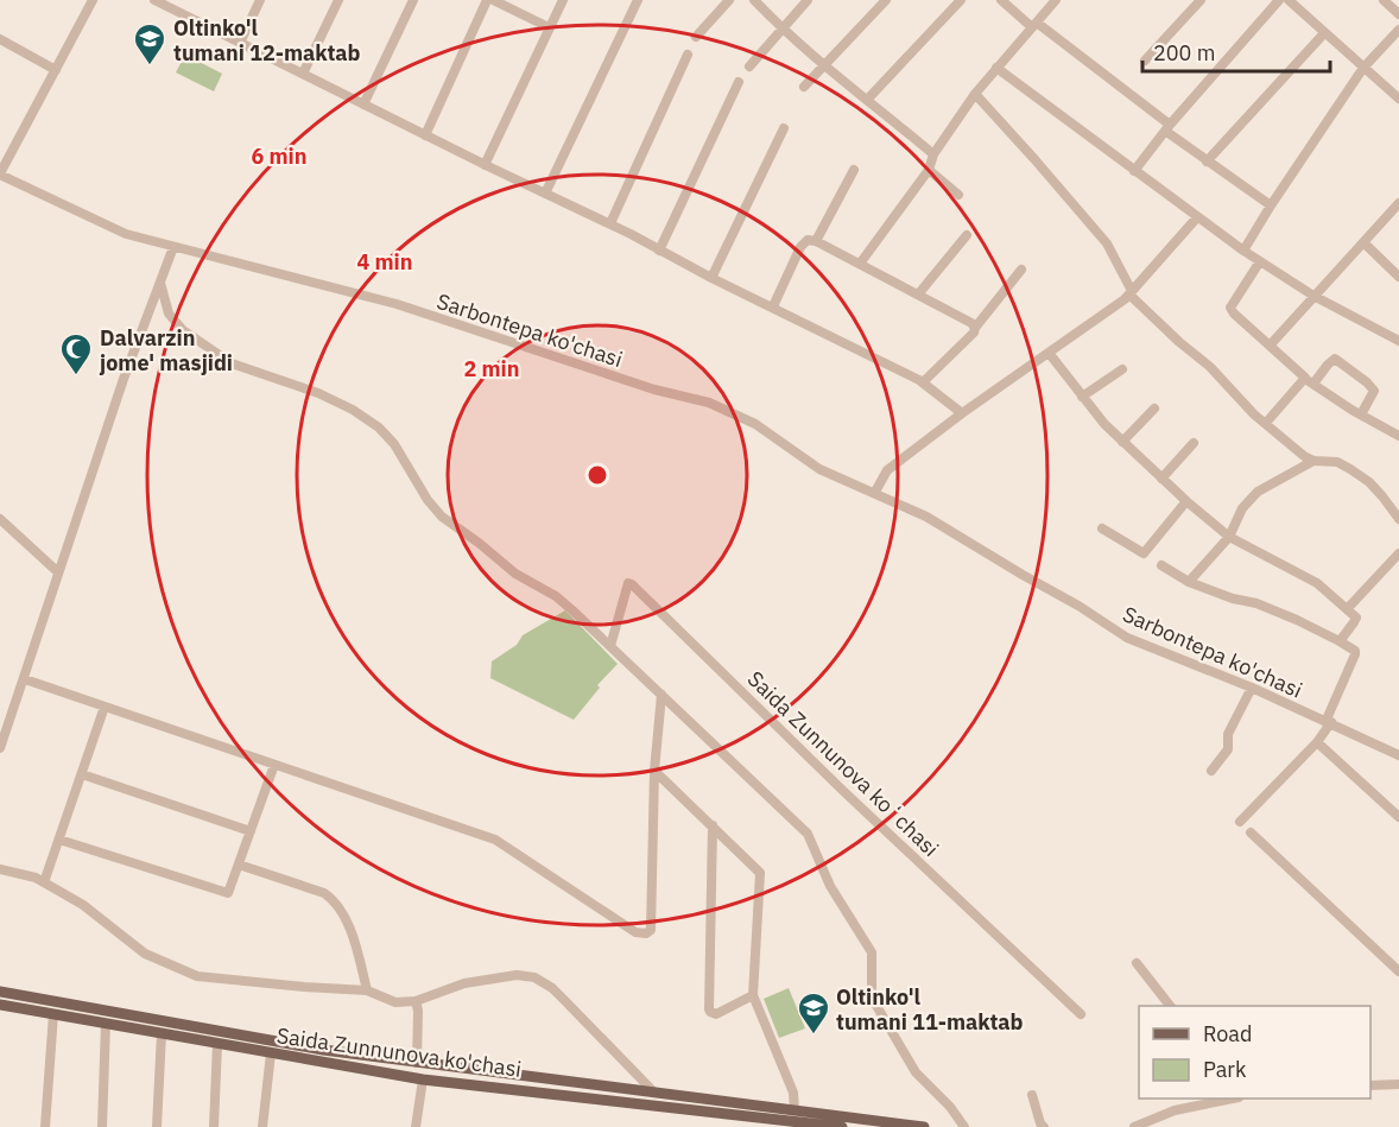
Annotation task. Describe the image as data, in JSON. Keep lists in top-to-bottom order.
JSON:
{
  "streets": {
    "main road": ["Saida Zunnunova ko'chasi"],
    "street": ["Sarbontepa ko'chasi", "Saida Zunnunova koʻchasi"]
  },
  "places": {
    "school or university": ["Oltinko'l tumani 12-maktab", "Oltinko'l tumani 11-maktab"],
    "mosque": ["Dalvarzin jome' masjidi"]
  },
  "legend": ["Road", "Park"],
  "scale_bar": "200 m",
  "rings": ["6 min", "4 min", "2 min"]
}
